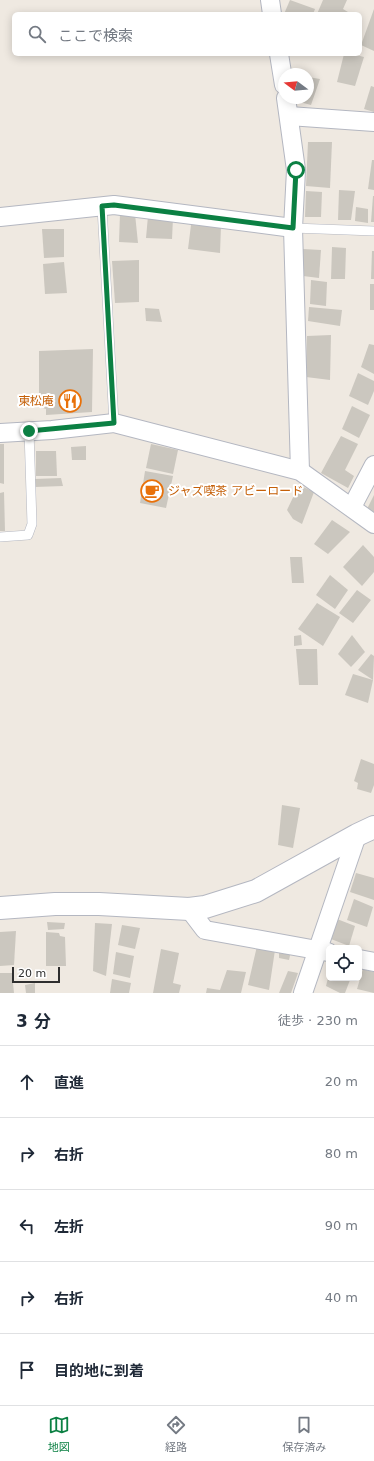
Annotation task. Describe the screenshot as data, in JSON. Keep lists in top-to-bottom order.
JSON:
{
  "places": {
    "restaurant": ["東松庵"],
    "cafe": ["ジャズ喫茶 アビーロード"]
  },
  "scale_bar": "20 m",
  "north": "left",
  "page": {
    "search": "ここで検索",
    "scale": "20 m",
    "heading": ["3 分", "徒歩 · 230 m"],
    "list": [
      ["直進", "20 m"],
      ["右折", "80 m"],
      ["左折", "90 m"],
      ["右折", "40 m"],
      "目的地に到着"
    ],
    "nav": ["地図", "経路", "保存済み"]
  }
}
